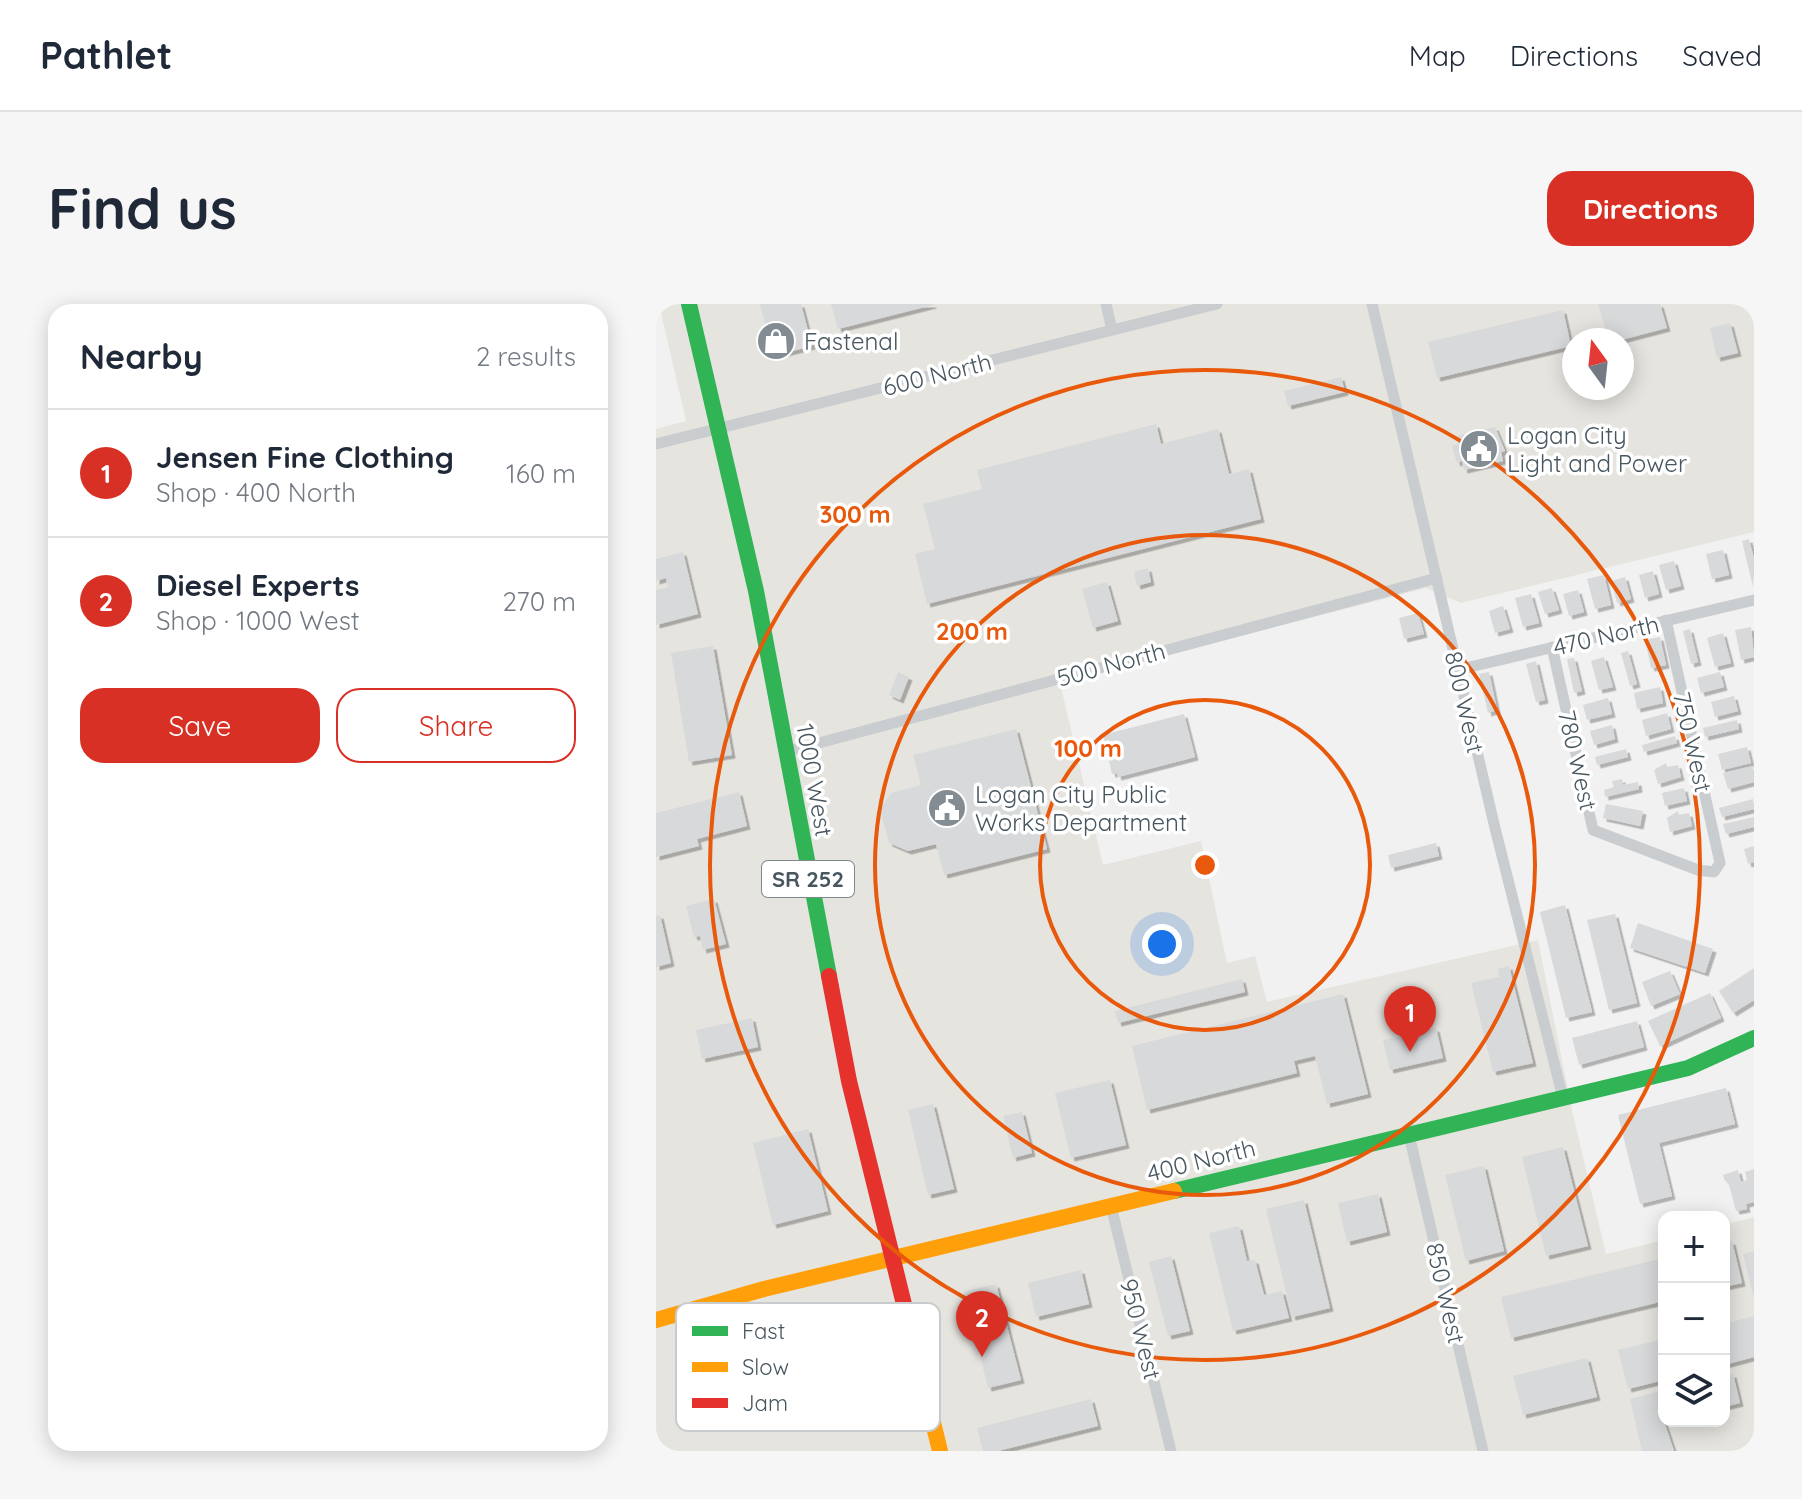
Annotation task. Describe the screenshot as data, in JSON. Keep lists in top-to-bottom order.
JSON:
{
  "streets": {
    "main road": ["1000 West", "SR 252", "400 North"],
    "street": [
      "600 North",
      "470 North",
      "500 North",
      "800 West",
      "750 West",
      "780 West",
      "850 West",
      "950 West"
    ]
  },
  "crossings": [
    ["600 North", "1000 West"],
    ["470 North", "800 West"],
    ["470 North", "750 West"],
    ["470 North", "780 West"],
    ["500 North", "800 West"],
    ["500 North", "1000 West"],
    ["800 West", "400 North"],
    ["750 West", "780 West"],
    ["1000 West", "400 North"],
    ["400 North", "850 West"],
    ["400 North", "950 West"]
  ],
  "places": {
    "shop": ["Fastenal"],
    "public building": ["Logan City Light and Power", "Logan City Public Works Department"]
  },
  "legend": ["Fast", "Slow", "Jam"],
  "north": "top",
  "page": {
    "header": "Pathlet",
    "nav": ["Map", "Directions", "Saved"],
    "buttons": [
      "Directions",
      ["Save", "Share"]
    ],
    "title": "Find us",
    "heading": ["Nearby", "2 results"],
    "list": [
      {
        "mark": "1",
        "name": "Jensen Fine Clothing",
        "note": "Shop · 400 North",
        "value": "160 m"
      },
      {
        "mark": "2",
        "name": "Diesel Experts",
        "note": "Shop · 1000 West",
        "value": "270 m"
      }
    ],
    "pins": ["1", "2"],
    "map_buttons": ["+", "−"]
  },
  "rings": ["300 m", "200 m", "100 m"]
}
